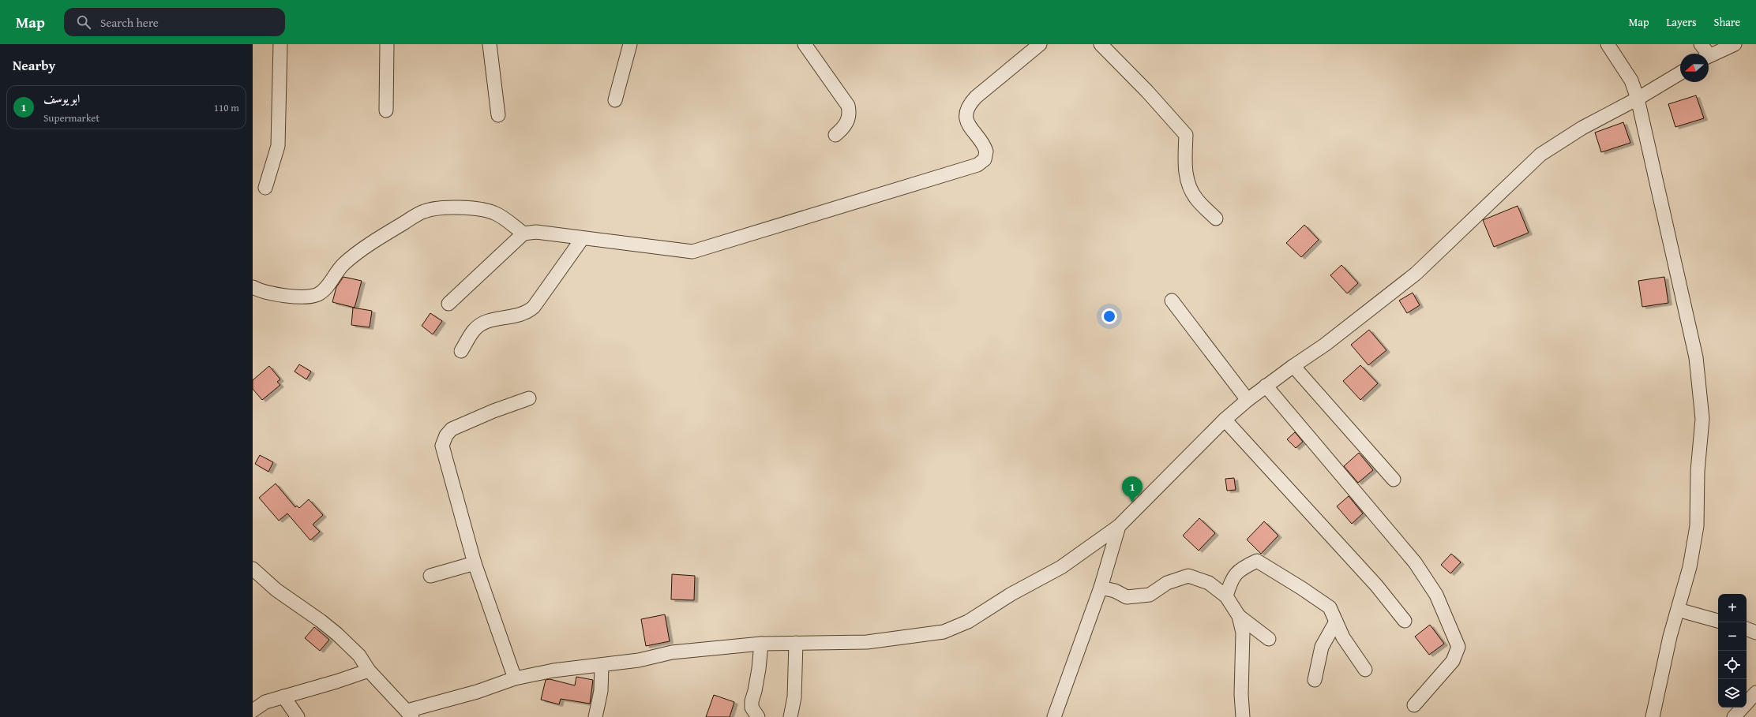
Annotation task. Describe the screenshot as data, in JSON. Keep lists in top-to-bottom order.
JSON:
{
  "north": "left",
  "page": {
    "header": "Map",
    "search": "Search here",
    "nav": ["Map", "Layers", "Share"],
    "heading": "Nearby",
    "list": [
      {
        "mark": "1",
        "name": "ابو يوسف",
        "note": "Supermarket",
        "value": "110 m"
      }
    ],
    "pins": "1",
    "map_buttons": ["+", "−"]
  }
}
